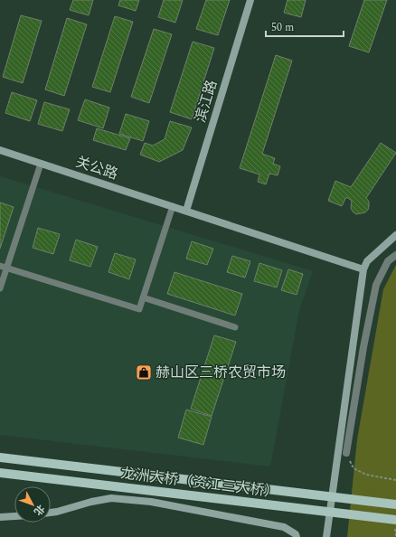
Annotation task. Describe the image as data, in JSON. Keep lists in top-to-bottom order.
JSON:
{
  "streets": {
    "main road": ["龙洲大桥（资江三大桥）"],
    "street": ["滨江路", "关公路"]
  },
  "crossings": [
    ["滨江路", "关公路"]
  ],
  "places": {
    "shop": ["赫山区三桥农贸市场"]
  },
  "scale_bar": "50 m",
  "north": "bottom right"
}
